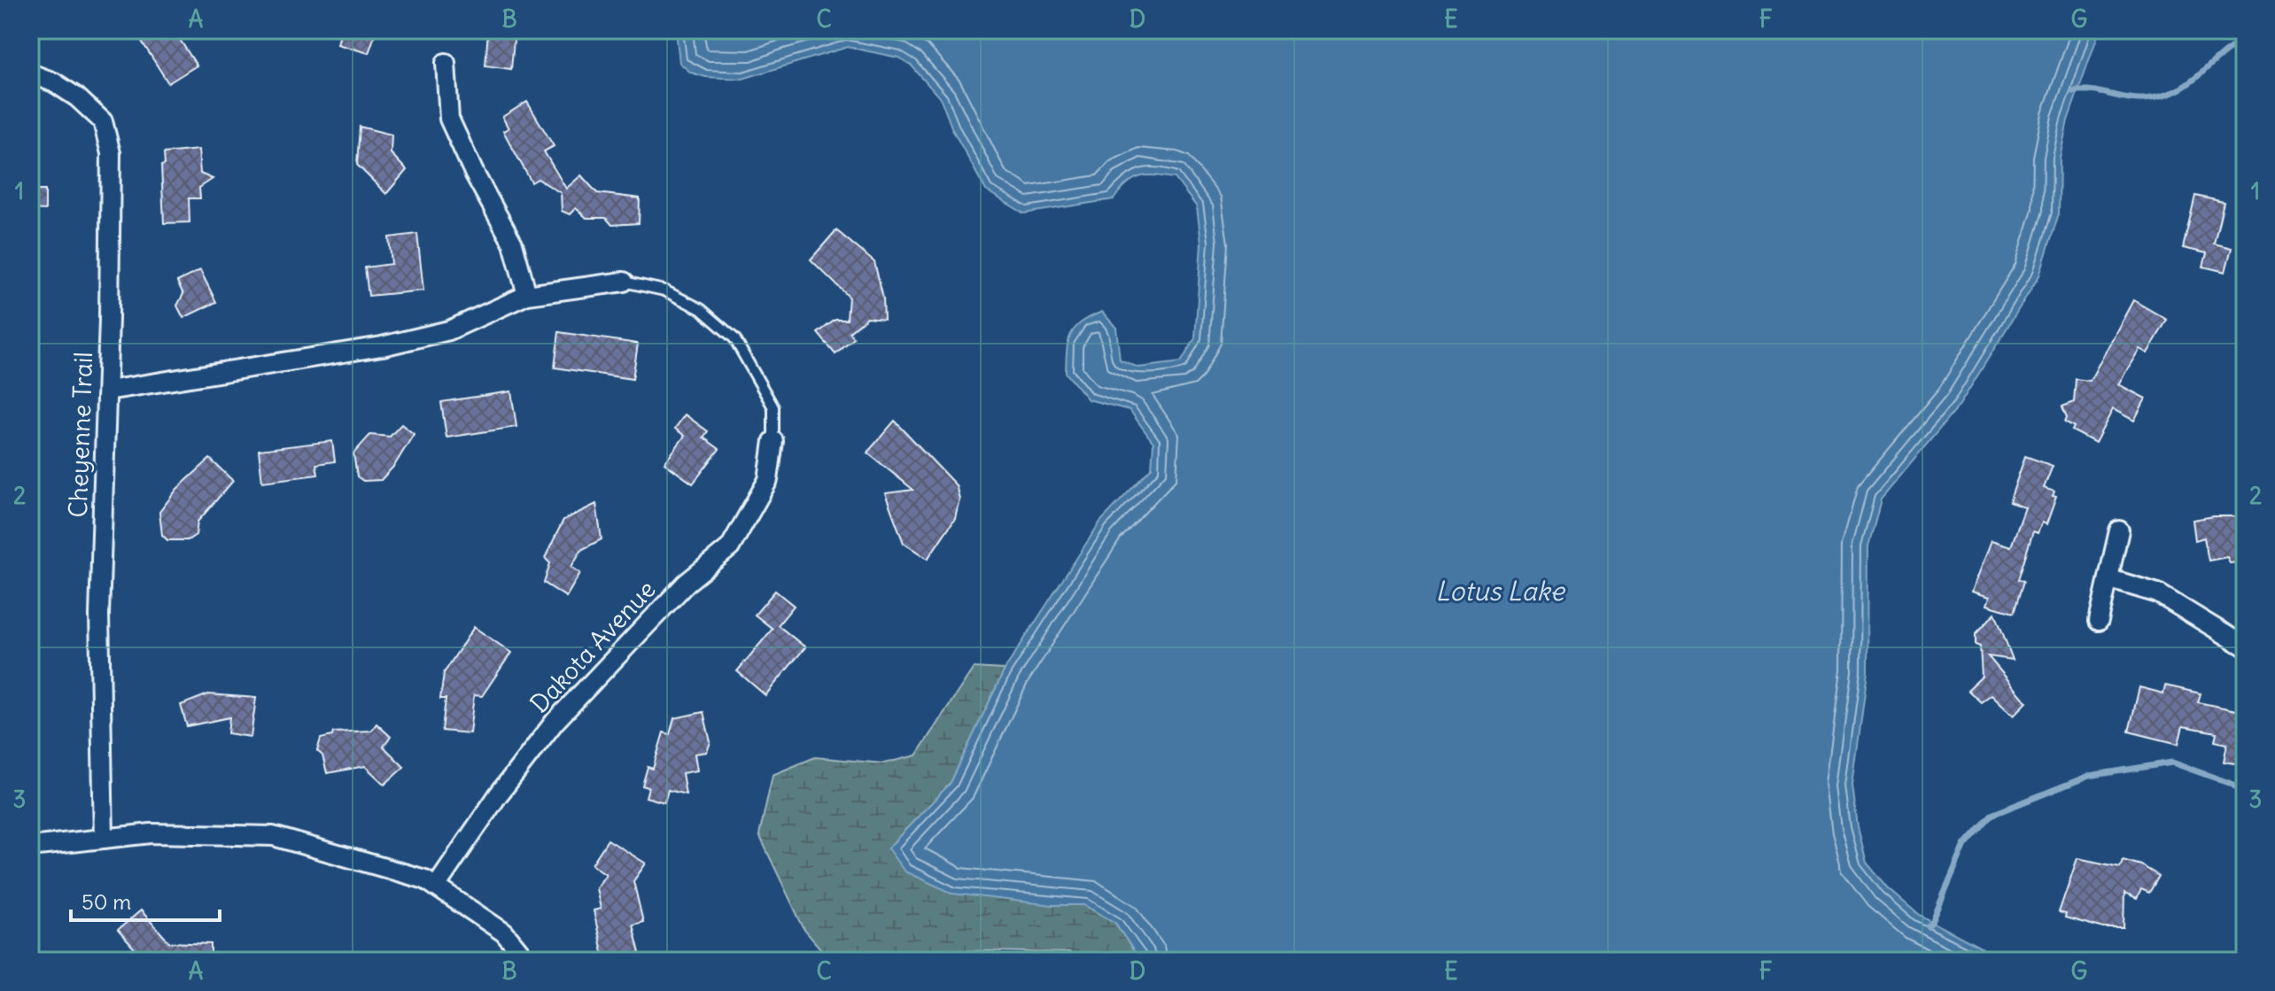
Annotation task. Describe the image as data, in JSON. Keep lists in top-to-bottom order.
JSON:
{
  "streets": {
    "street": ["Cheyenne Trail", "Dakota Avenue"]
  },
  "water": ["Lotus Lake"],
  "scale_bar": "50 m",
  "grid": {
    "columns": [
      "A",
      "B",
      "C",
      "D",
      "E",
      "F",
      "G"
    ],
    "rows": ["1", "2", "3"]
  }
}
